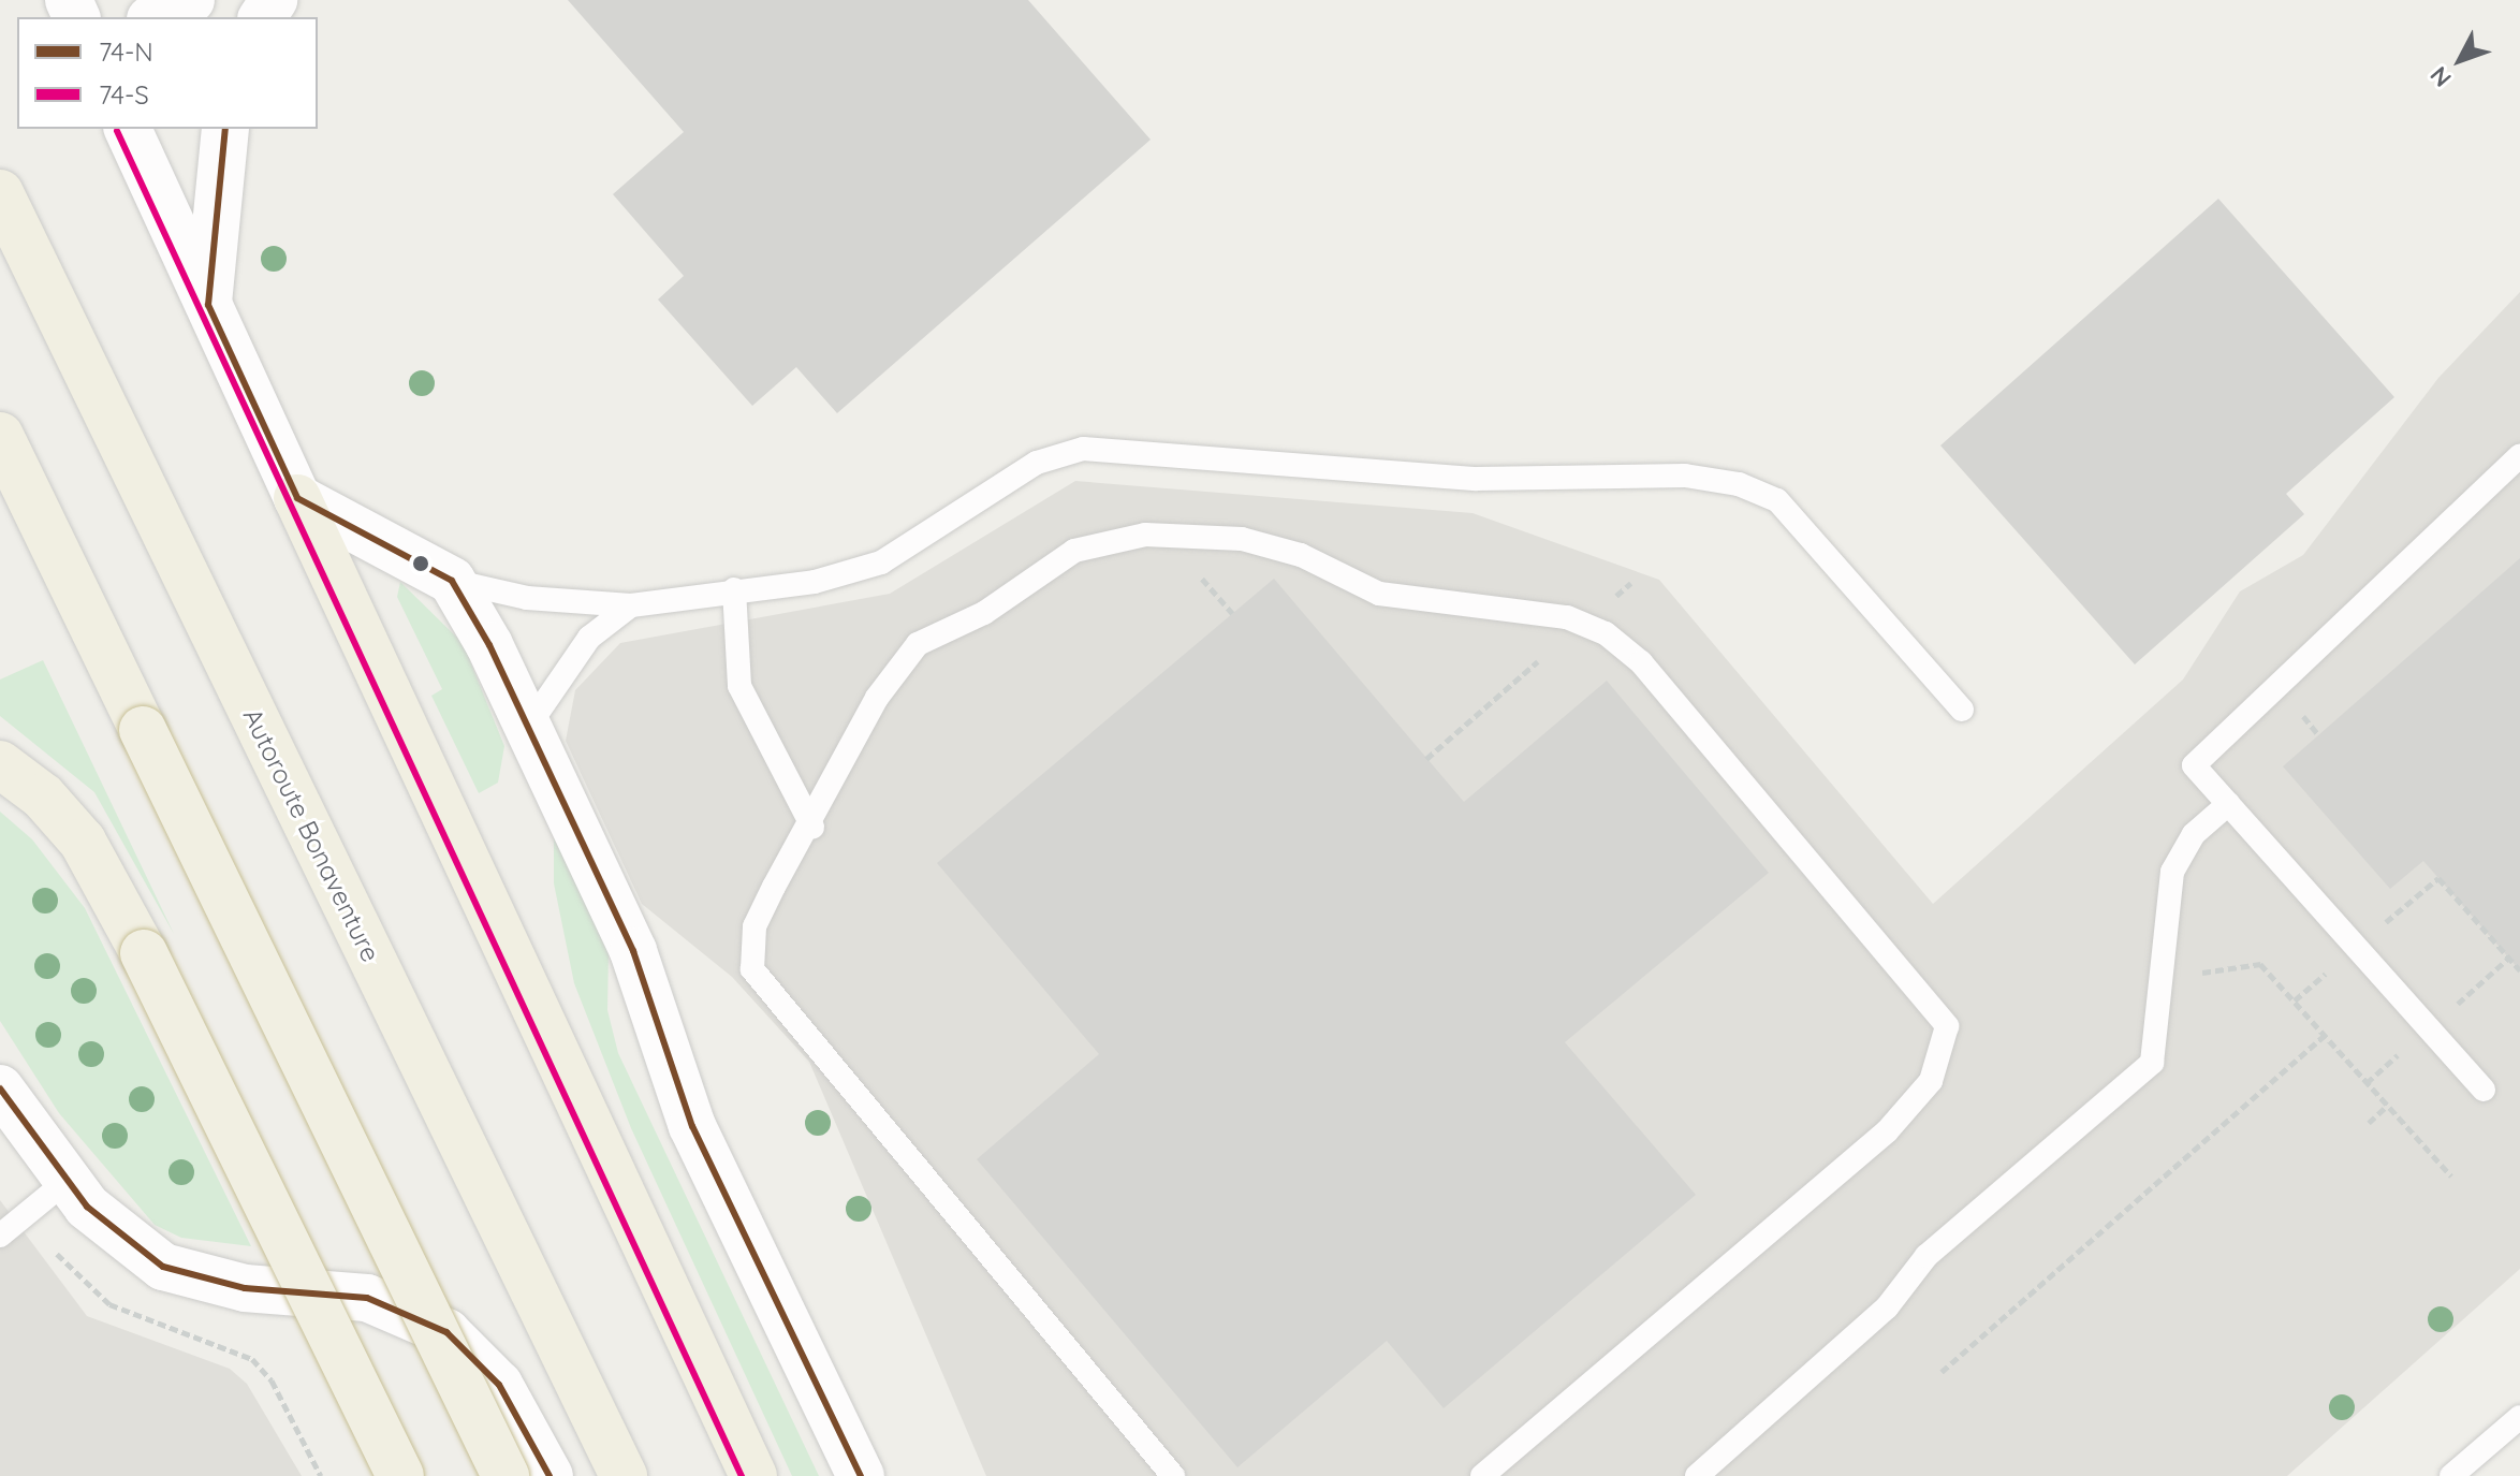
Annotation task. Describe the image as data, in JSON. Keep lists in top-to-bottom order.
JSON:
{
  "streets": {
    "highway": ["Autoroute Bonaventure"]
  },
  "lines": ["transit line 74-N", "transit line 74-S"],
  "legend": ["74-N", "74-S"],
  "north": "bottom left"
}
